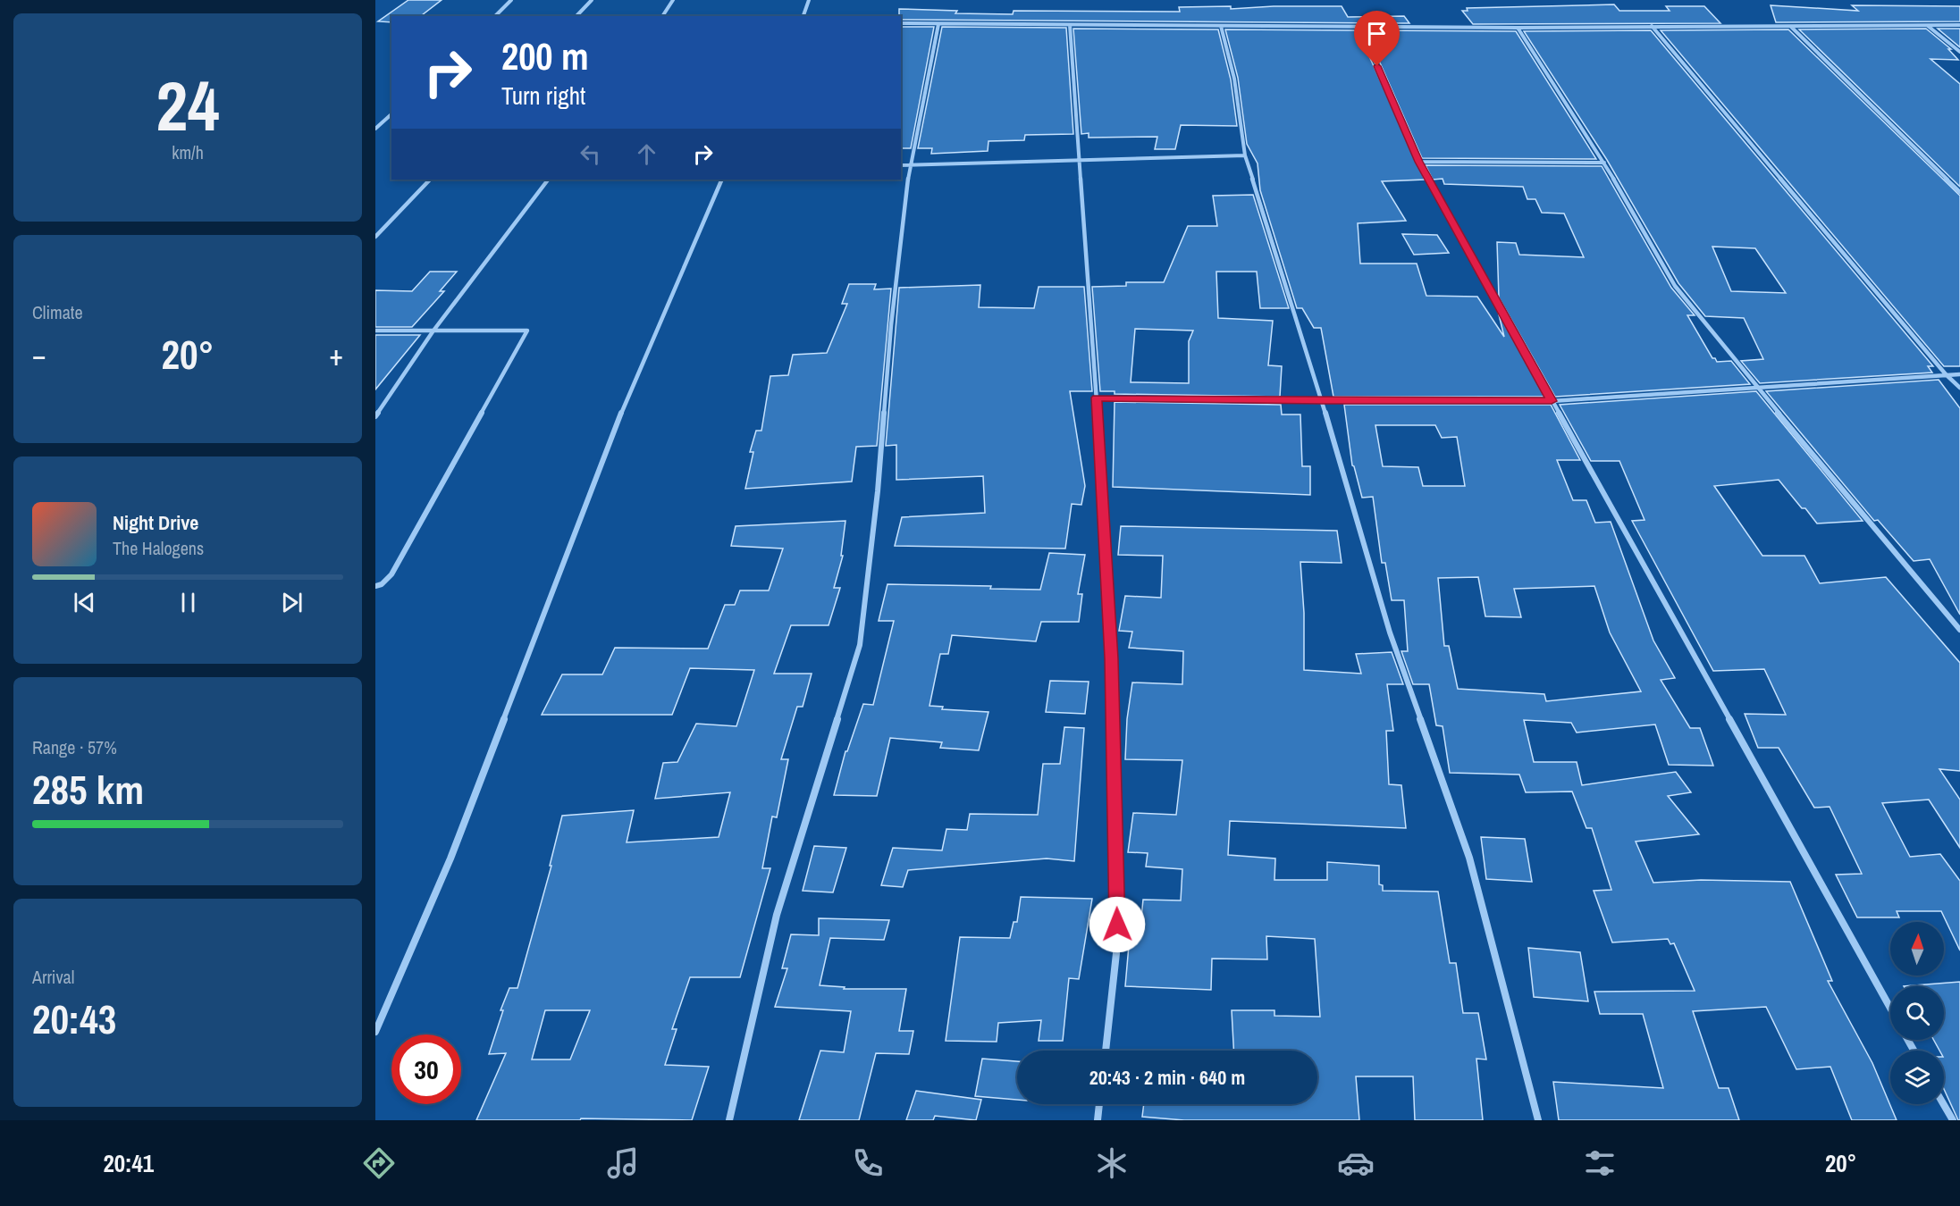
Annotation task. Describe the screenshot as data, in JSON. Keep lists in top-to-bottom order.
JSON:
{
  "north": "top",
  "page": {
    "tile": [
      ["24", "km/h"],
      "Climate",
      ["Range · 57%", "285 km"],
      ["Arrival", "20:43"]
    ],
    "turn": ["200 m", "Turn right"],
    "heat": ["−", "20°", "+"],
    "song": ["Night Drive", "The Halogens"],
    "limit": "30",
    "trip": "20:43 · 2 min · 640 m",
    "tabs": ["20:41", "20°"]
  }
}
